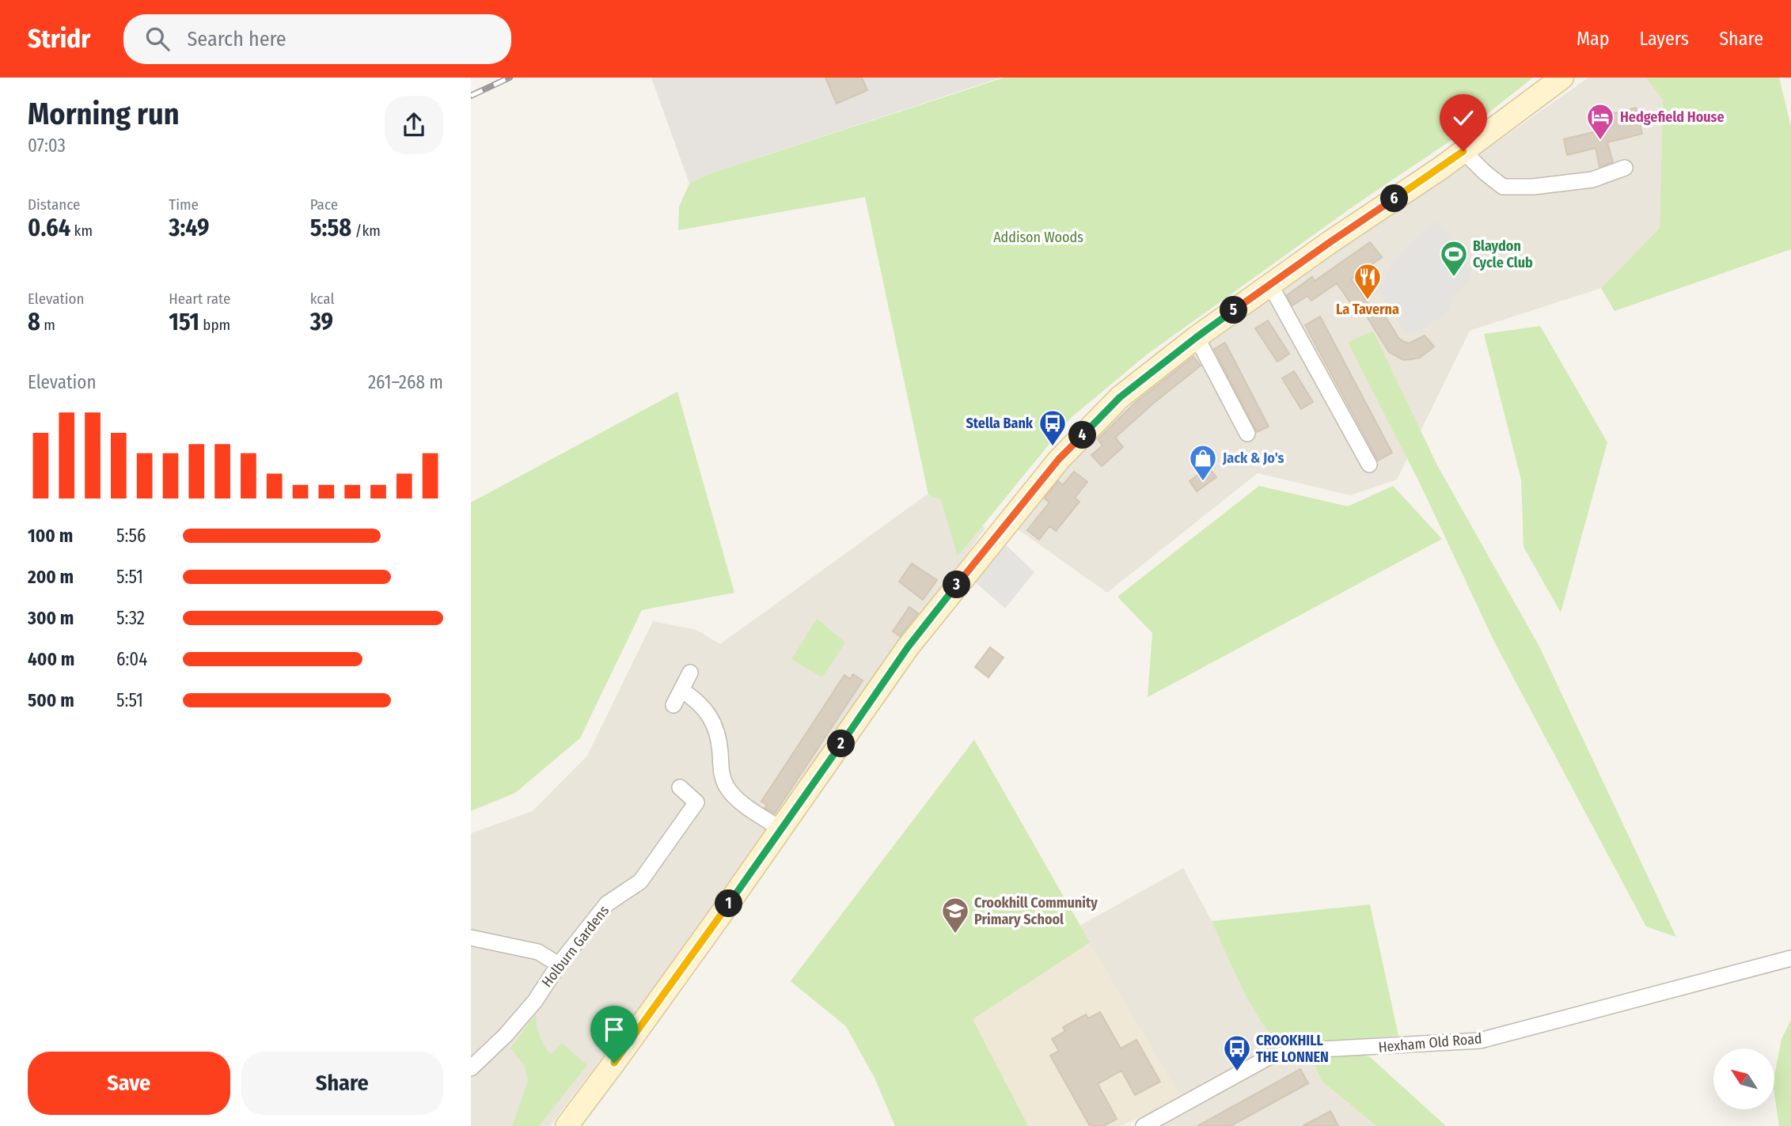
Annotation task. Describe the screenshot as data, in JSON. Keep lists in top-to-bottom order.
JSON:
{
  "streets": {
    "street": ["Holburn Gardens", "Hexham Old Road"]
  },
  "parks": ["Addison Woods"],
  "places": {
    "hotel": ["Hedgefield House"],
    "sports": ["Blaydon Cycle Club"],
    "restaurant": ["La Taverna"],
    "bus stop": ["Stella Bank", "CROOKHILL THE LONNEN"],
    "shop": ["Jack & Jo's"],
    "school or university": ["Crookhill Community Primary School"]
  },
  "north": "top left",
  "page": {
    "header": "Stridr",
    "search": "Search here",
    "nav": ["Map", "Layers", "Share"],
    "heading": ["Morning run", "07:03"],
    "stats": [
      ["Distance", "0.64 km"],
      ["Time", "3:49"],
      ["Pace", "5:58 /km"],
      ["Elevation", "8 m"],
      ["Heart rate", "151 bpm"],
      ["kcal", "39"]
    ],
    "pins": [
      "6",
      "5",
      "4",
      "3",
      "2",
      "1"
    ],
    "chart": ["Elevation", "261–268 m"],
    "list": [
      {
        "name": "100 m",
        "note": "5:56"
      },
      {
        "name": "200 m",
        "note": "5:51"
      },
      {
        "name": "300 m",
        "note": "5:32"
      },
      {
        "name": "400 m",
        "note": "6:04"
      },
      {
        "name": "500 m",
        "note": "5:51"
      }
    ],
    "buttons": ["Save", "Share"]
  }
}
